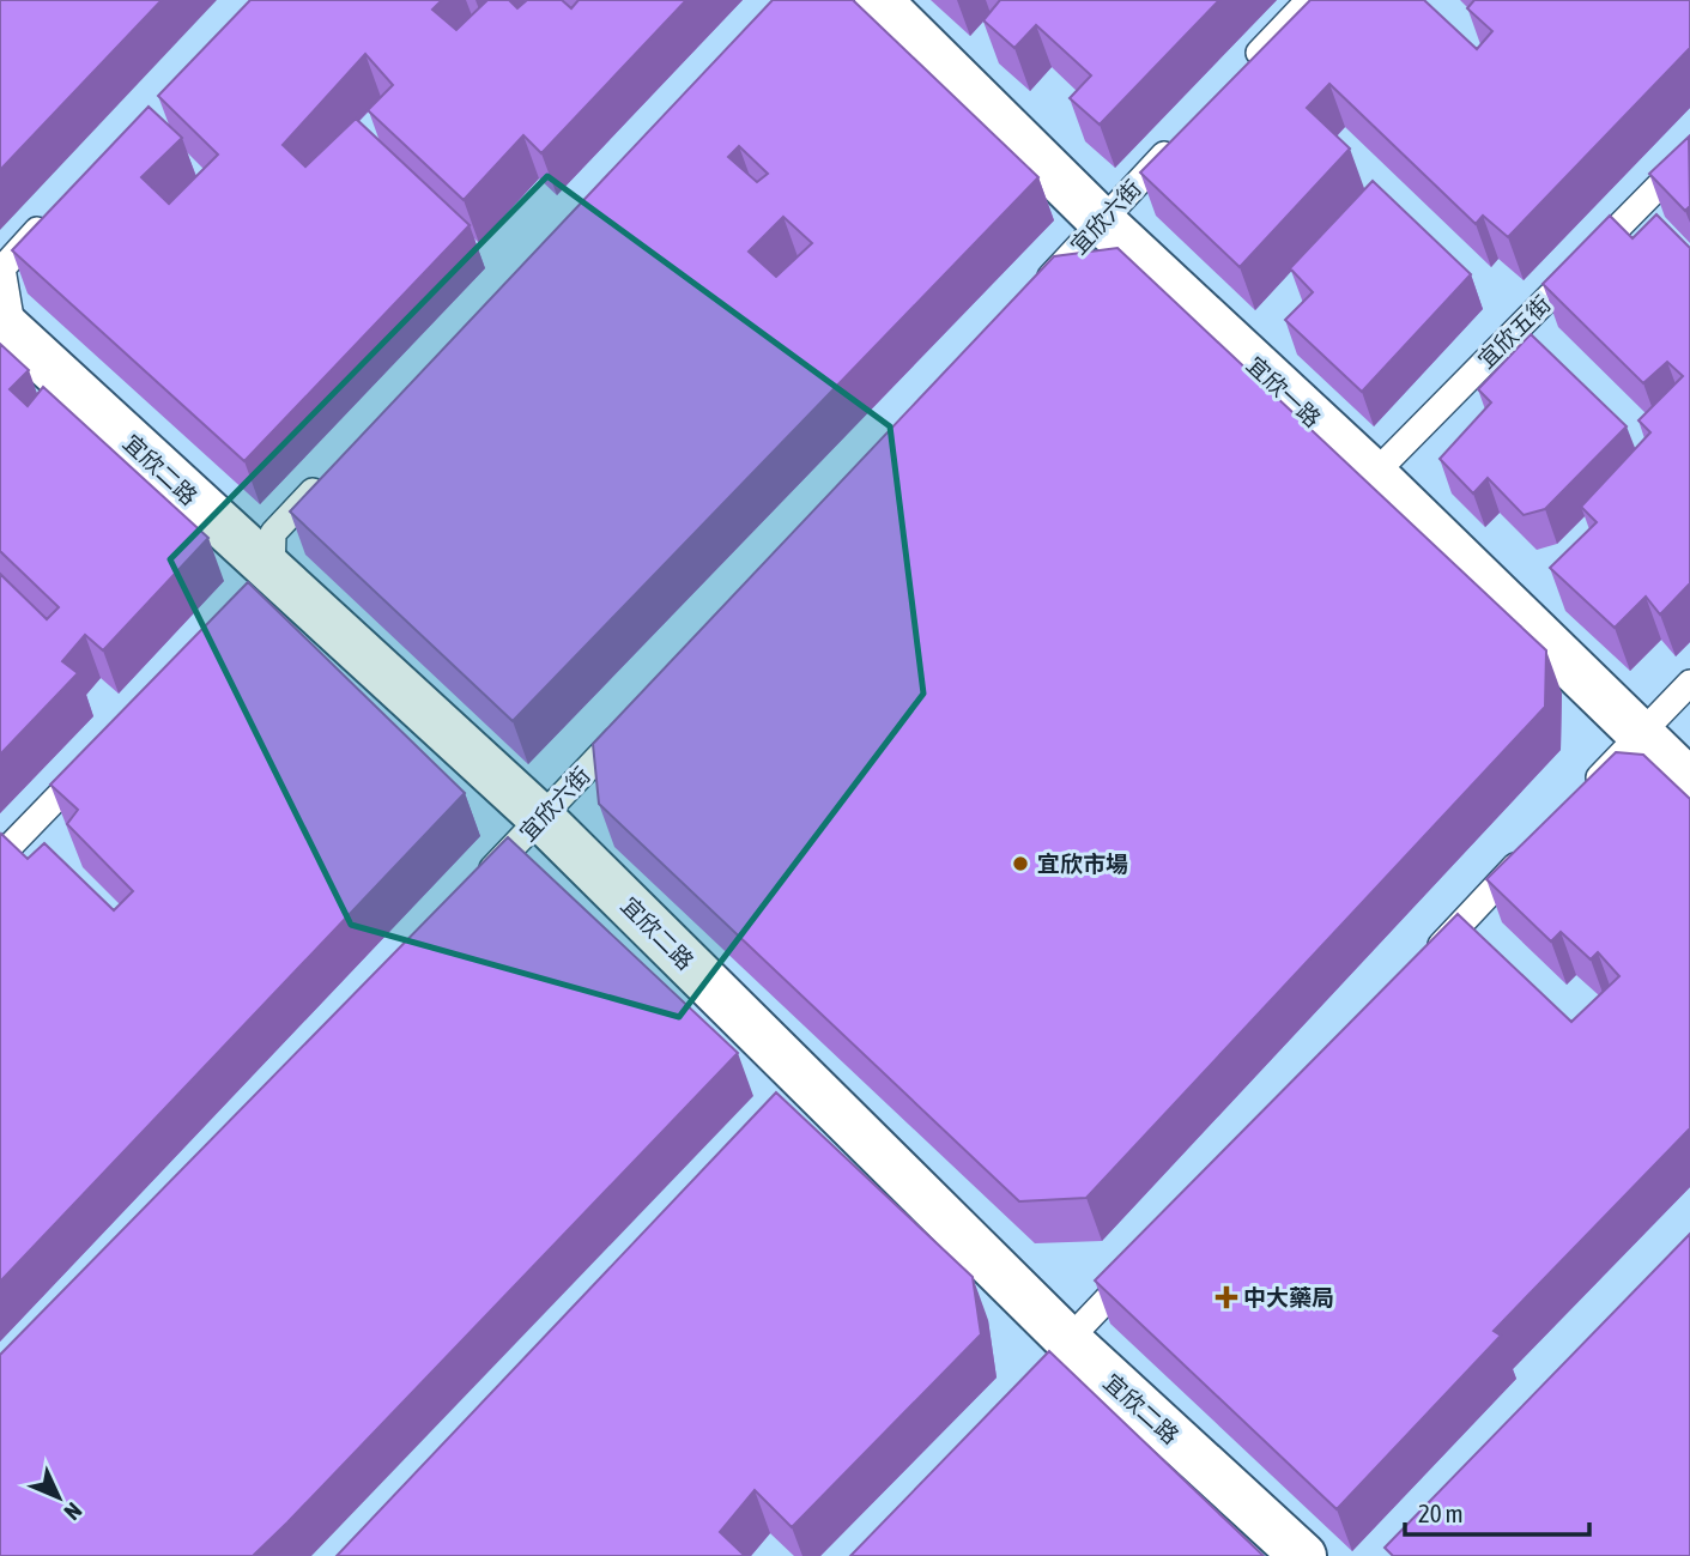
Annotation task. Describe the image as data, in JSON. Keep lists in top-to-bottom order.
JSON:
{
  "streets": {
    "street": ["宜欣一路", "宜欣二路"],
    "lane": ["宜欣六街", "宜欣五街"]
  },
  "crossings": [
    ["宜欣六街", "宜欣一路"],
    ["宜欣六街", "宜欣二路"],
    ["宜欣五街", "宜欣一路"]
  ],
  "places": {
    "other": ["宜欣市場"],
    "health": ["中大藥局"]
  },
  "scale_bar": "20 m",
  "north": "bottom right"
}
